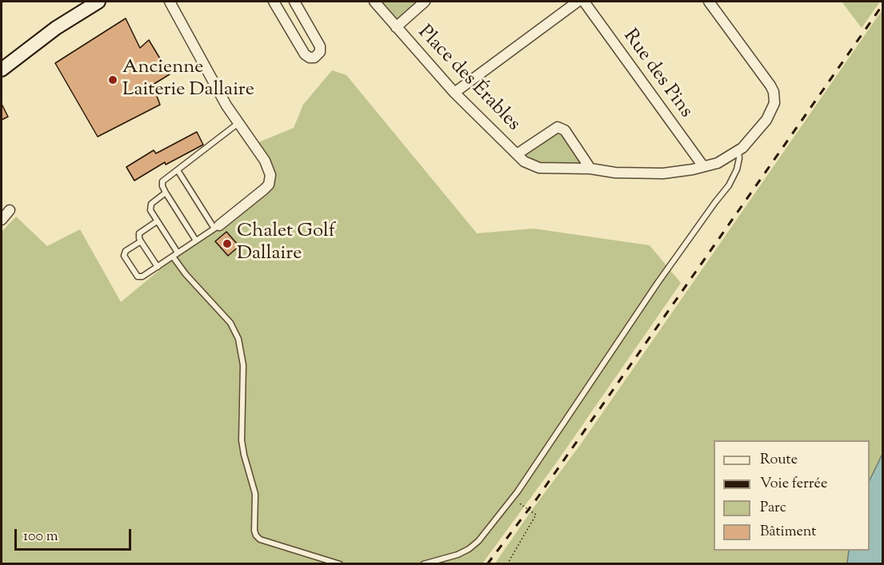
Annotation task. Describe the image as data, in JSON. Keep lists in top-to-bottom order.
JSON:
{
  "streets": {
    "street": ["Rue des Pins", "Place des Érables"]
  },
  "crossings": [
    ["Rue des Pins", "Place des Érables"]
  ],
  "places": ["Ancienne Laiterie Dallaire", "Chalet Golf Dallaire"],
  "legend": [
    "Route",
    "Voie ferrée",
    "Parc",
    "Bâtiment"
  ],
  "scale_bar": "100 m"
}
